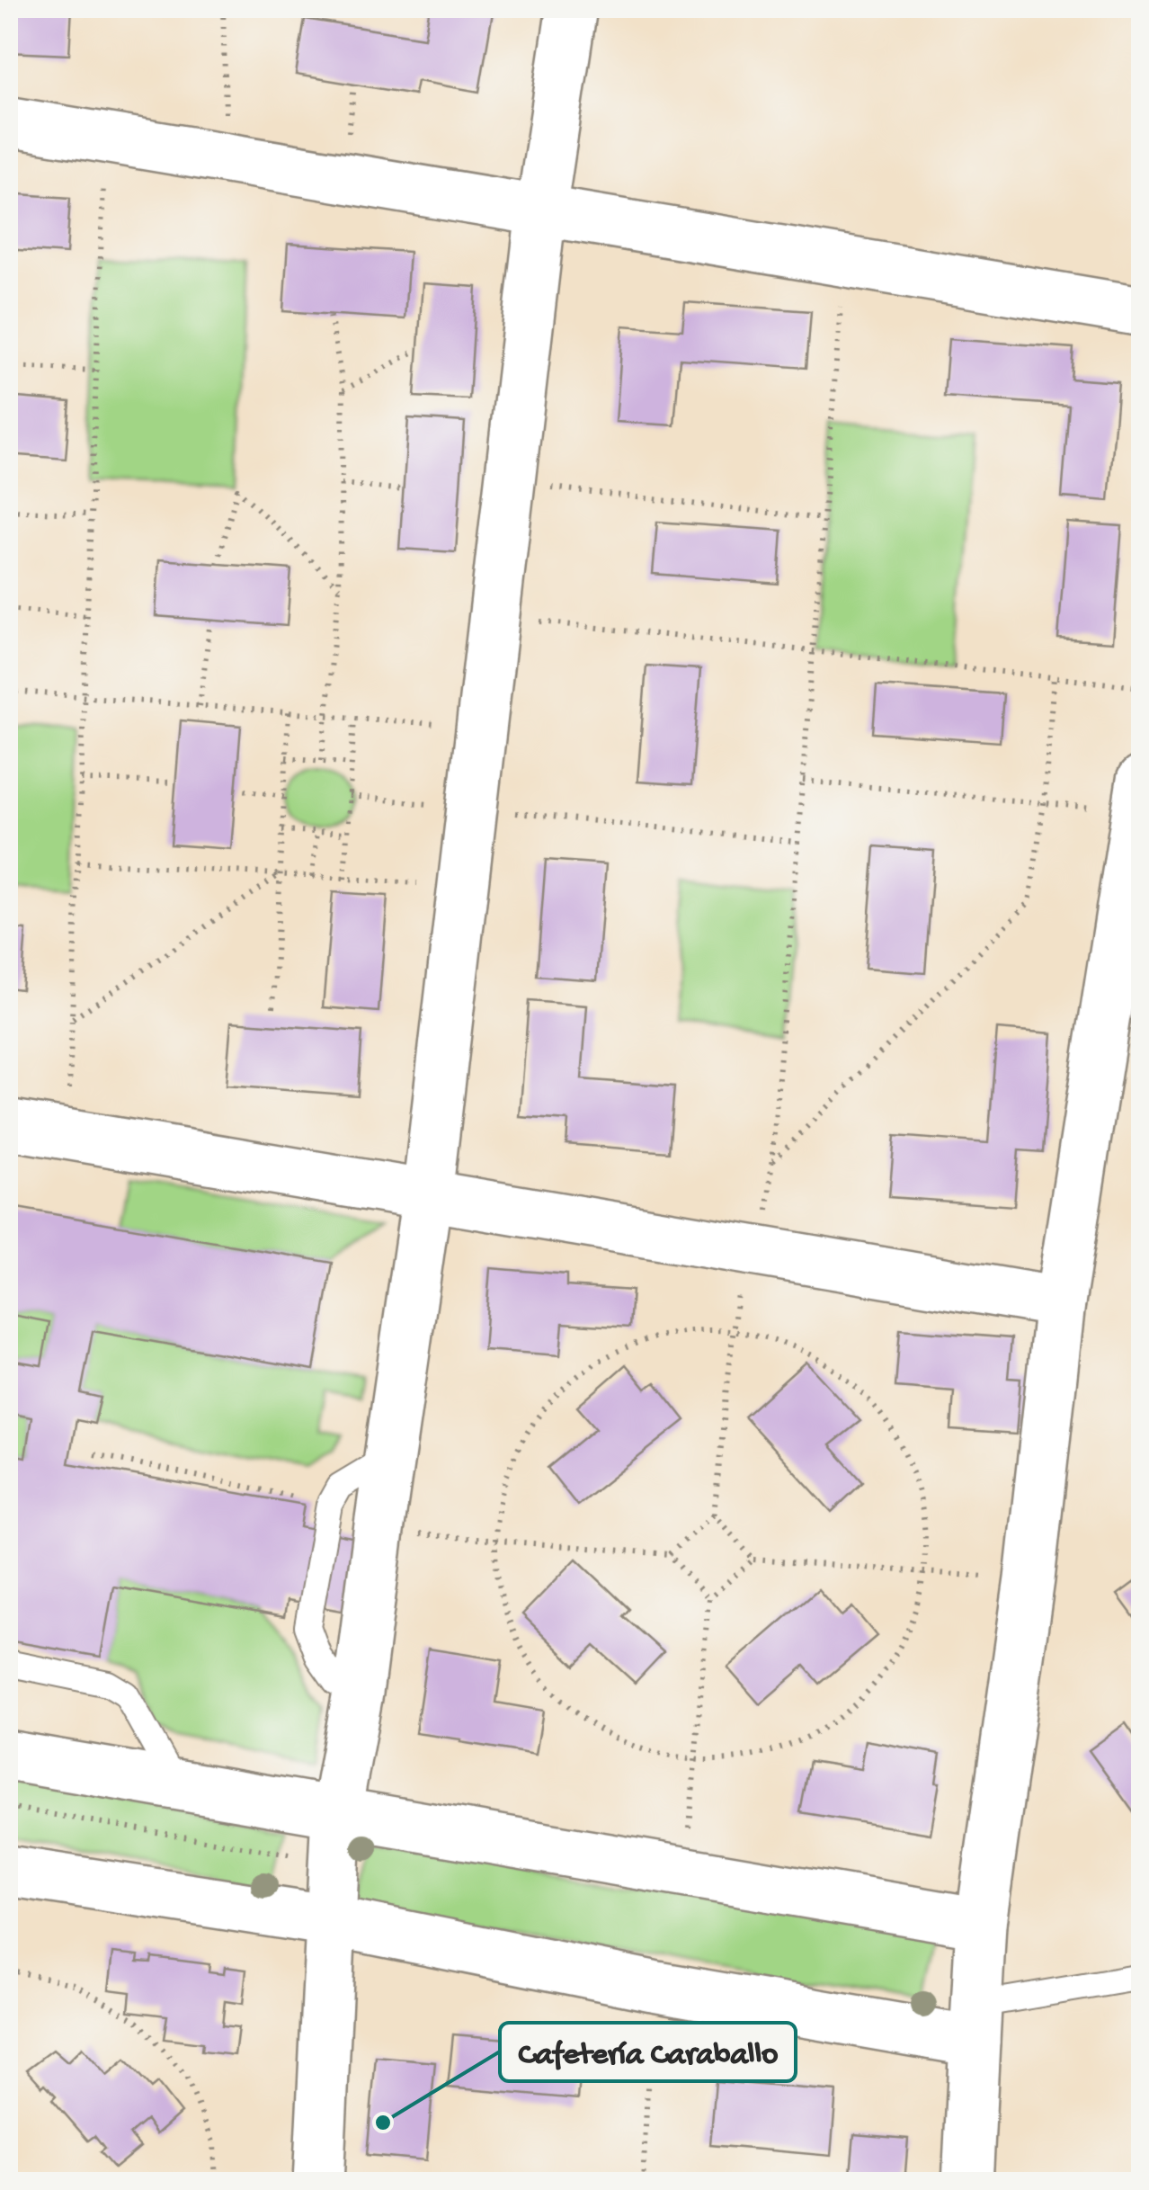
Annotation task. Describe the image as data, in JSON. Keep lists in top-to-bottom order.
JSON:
{
  "places": ["Cafetería Caraballo"]
}
